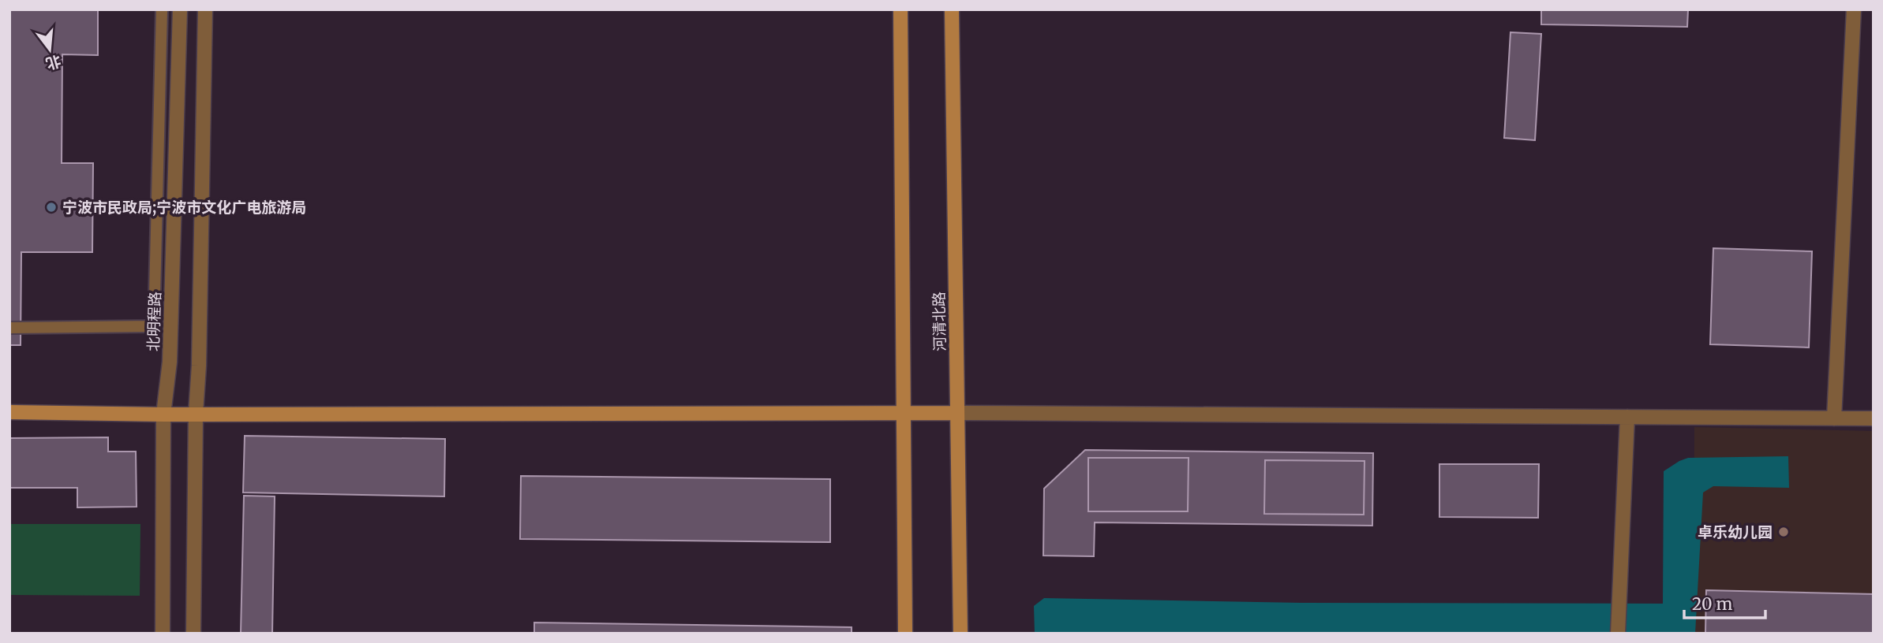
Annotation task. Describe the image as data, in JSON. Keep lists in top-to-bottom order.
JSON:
{
  "streets": {
    "main road": ["河清北路"],
    "street": ["北明程路"]
  },
  "places": ["宁波市民政局;宁波市文化广电旅游局", "卓乐幼儿园"],
  "scale_bar": "20 m",
  "north": "bottom"
}
